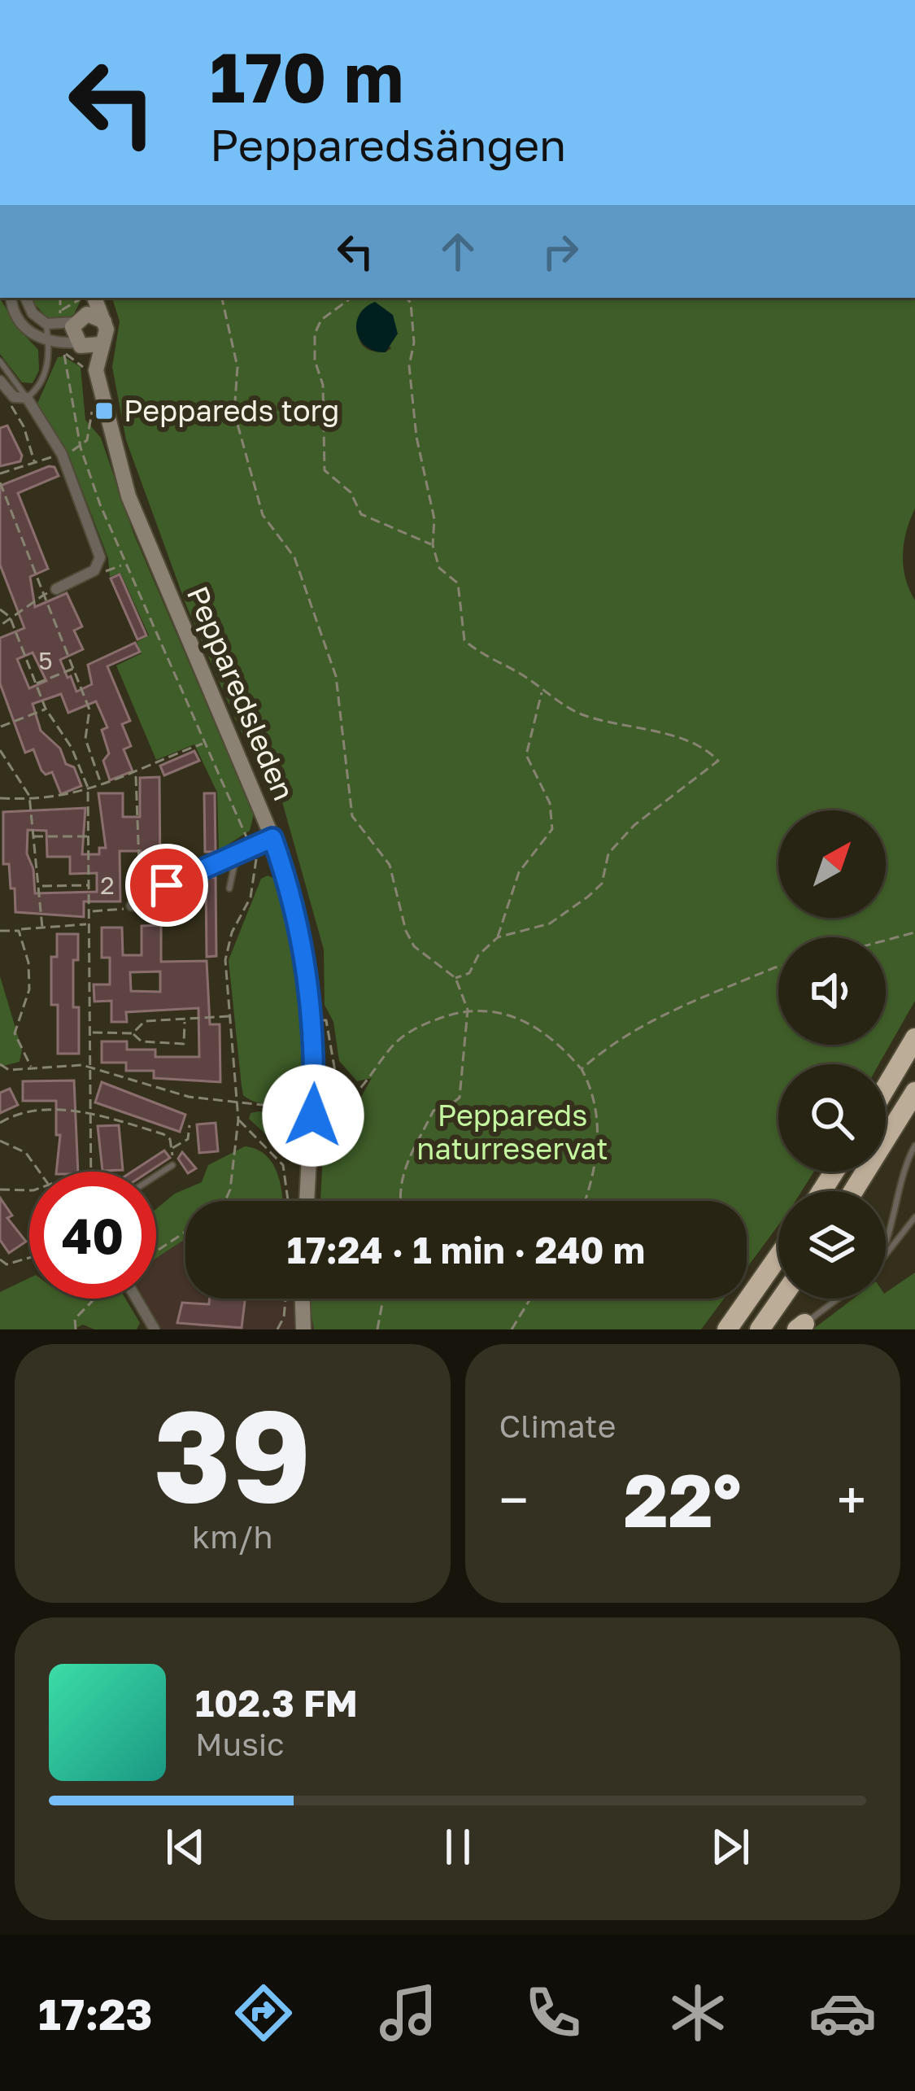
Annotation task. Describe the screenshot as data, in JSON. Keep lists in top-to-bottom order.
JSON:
{
  "streets": {
    "street": ["Pepparedsleden"]
  },
  "parks": ["Peppareds naturreservat"],
  "places": {
    "transit": ["Peppareds torg"]
  },
  "house_numbers": ["5", "2"],
  "north": "top right",
  "page": {
    "turn": ["170 m", "Pepparedsängen"],
    "limit": "40",
    "trip": "17:24 · 1 min · 240 m",
    "tile": [
      ["39", "km/h"],
      "Climate"
    ],
    "heat": ["−", "22°", "+"],
    "song": ["102.3 FM", "Music"],
    "tabs": "17:23"
  }
}
